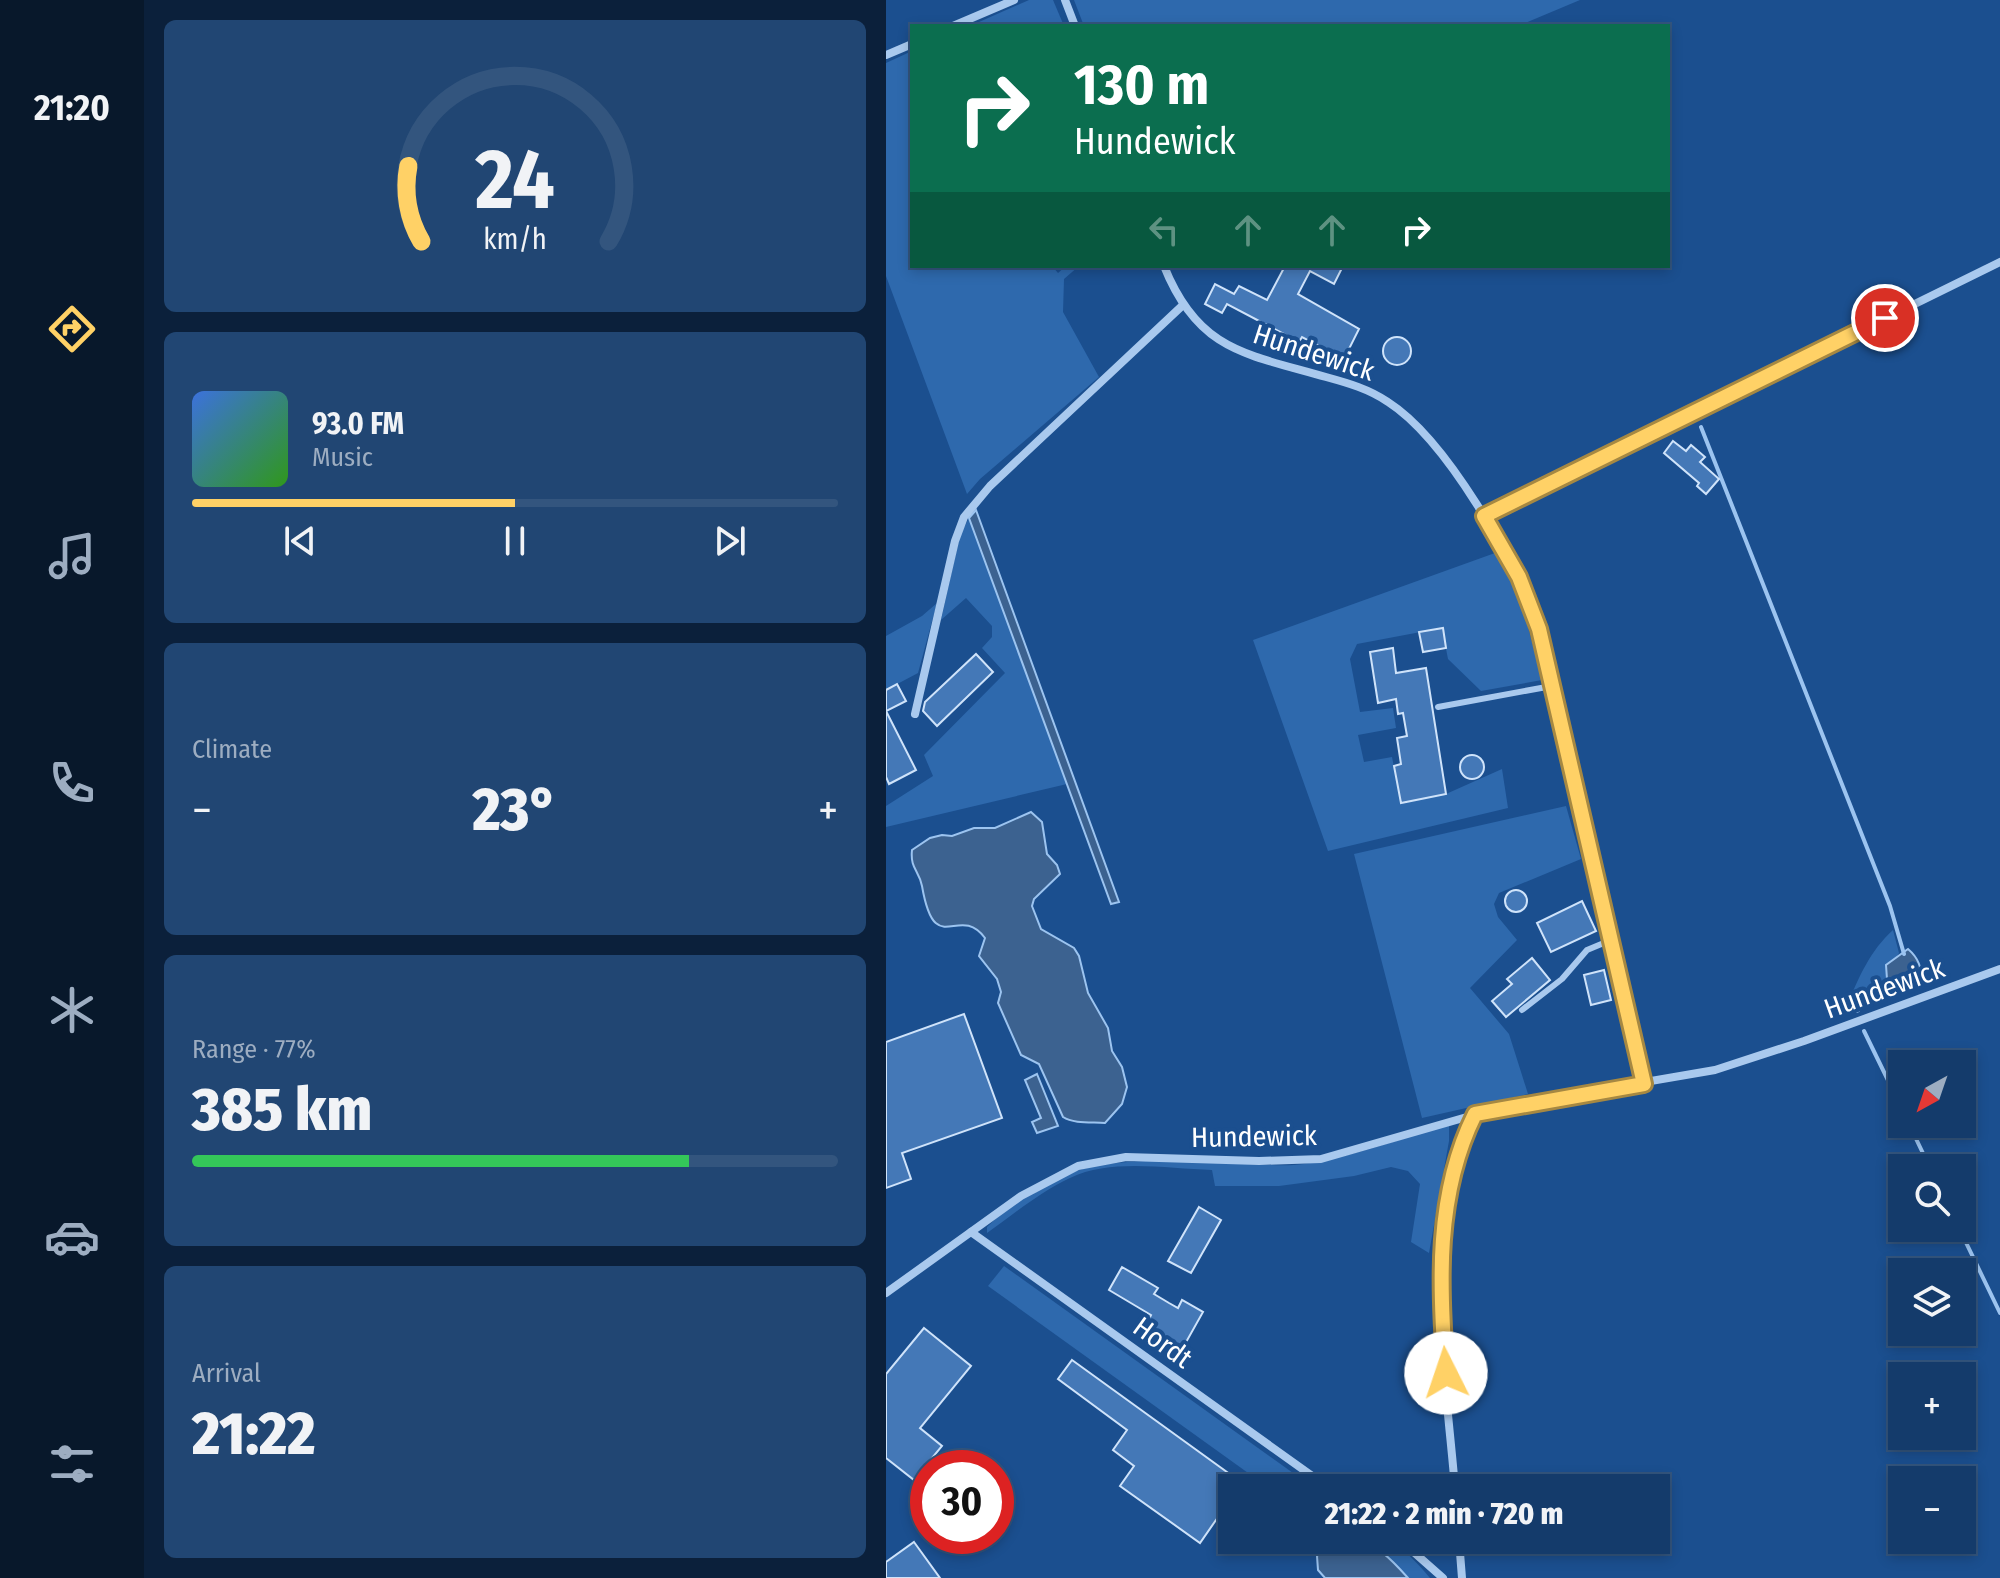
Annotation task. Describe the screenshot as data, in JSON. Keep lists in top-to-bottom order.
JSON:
{
  "streets": {
    "street": ["Hundewick", "Hordt"]
  },
  "crossings": [
    ["Hundewick", "Hordt"]
  ],
  "north": "bottom left",
  "page": {
    "tabs": "21:20",
    "turn": ["130 m", "Hundewick"],
    "song": ["93.0 FM", "Music"],
    "tile": [
      "Climate",
      ["Range · 77%", "385 km"],
      ["Arrival", "21:22"]
    ],
    "heat": ["−", "23°", "+"],
    "map_buttons": ["+", "−"],
    "limit": "30",
    "trip": "21:22 · 2 min · 720 m",
    "gauge": ["24", "km/h"]
  }
}
